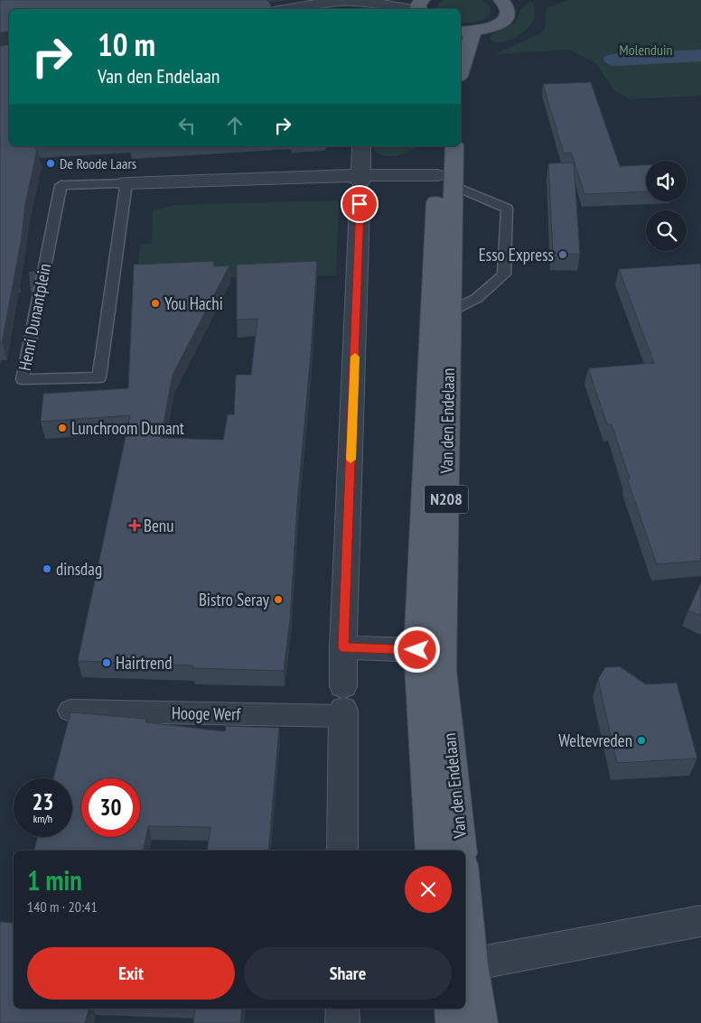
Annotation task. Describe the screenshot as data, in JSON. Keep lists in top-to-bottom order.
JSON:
{
  "streets": {
    "main road": ["Van den Endelaan", "N208"],
    "street": ["Henri Dunantplein", "Hooge Werf"]
  },
  "crossings": [
    ["Henri Dunantplein", "Van den Endelaan"]
  ],
  "parks": ["Molenduin"],
  "places": {
    "other": [
      "De Roode Laars",
      "Esso Express",
      "You Hachi",
      "Lunchroom Dunant",
      "dinsdag",
      "Bistro Seray",
      "Hairtrend",
      "Weltevreden"
    ],
    "health": ["Benu"]
  },
  "page": {
    "turn": ["10 m", "Van den Endelaan"],
    "speed": "23 km/h",
    "limit": "30",
    "heading": ["1 min", "140 m · 20:41"],
    "buttons": ["Exit", "Share"]
  }
}
